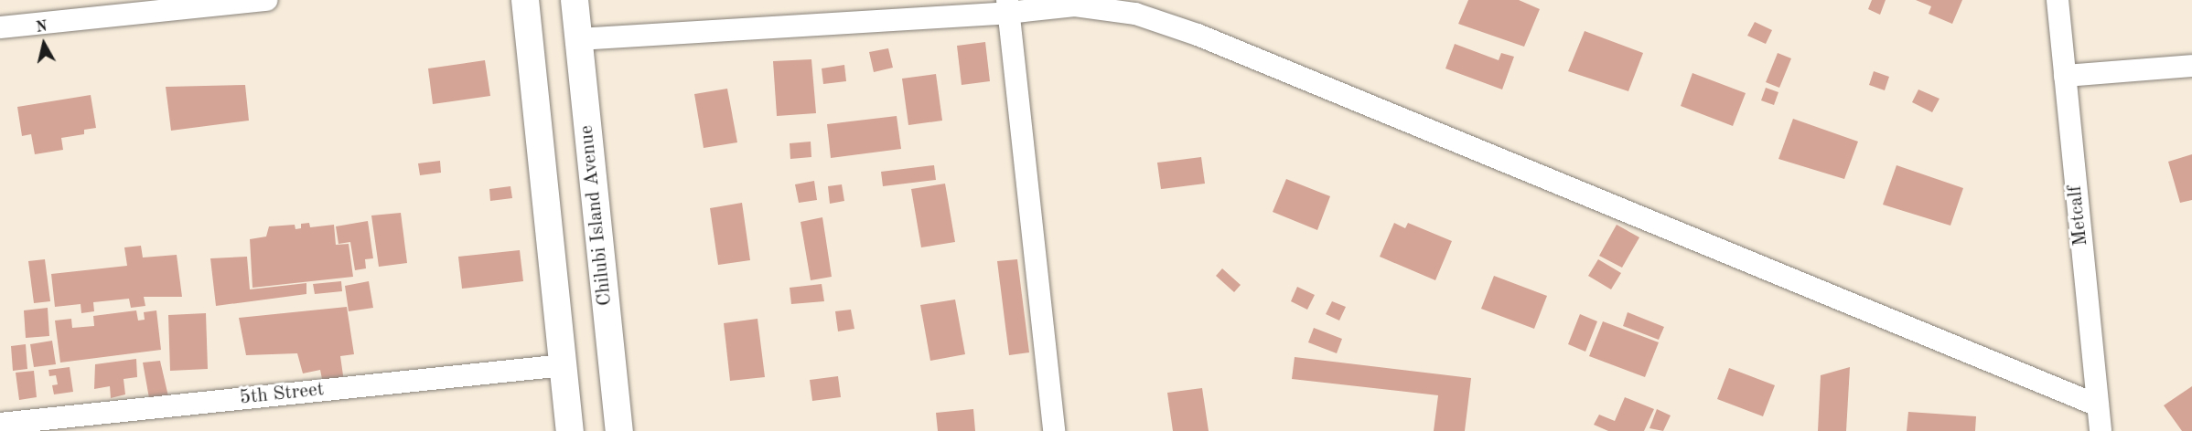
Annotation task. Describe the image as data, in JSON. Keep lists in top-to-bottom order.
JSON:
{
  "streets": {
    "street": ["Chilubi Island Avenue", "Metcalf", "5th Street"]
  },
  "north": "top"
}
